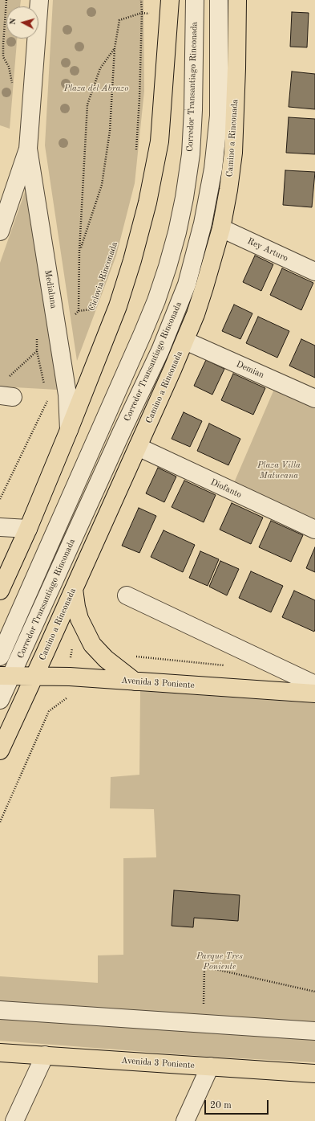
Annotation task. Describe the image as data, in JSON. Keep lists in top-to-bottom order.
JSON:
{
  "streets": {
    "main road": ["Camino a Rinconada", "Avenida 3 Poniente"],
    "street": [
      "Corredor Transantiago Rinconada",
      "Rey Arturo",
      "Medialuna",
      "Demian",
      "Diofanto"
    ]
  },
  "crossings": [
    ["Corredor Transantiago Rinconada", "Avenida 3 Poniente"],
    ["Camino a Rinconada", "Rey Arturo"],
    ["Camino a Rinconada", "Demian"],
    ["Camino a Rinconada", "Diofanto"],
    ["Camino a Rinconada", "Avenida 3 Poniente"]
  ],
  "parks": ["Plaza del Abrazo", "Plaza Villa Matucana", "Parque Tres Poniente"],
  "scale_bar": "20 m",
  "north": "left"
}
